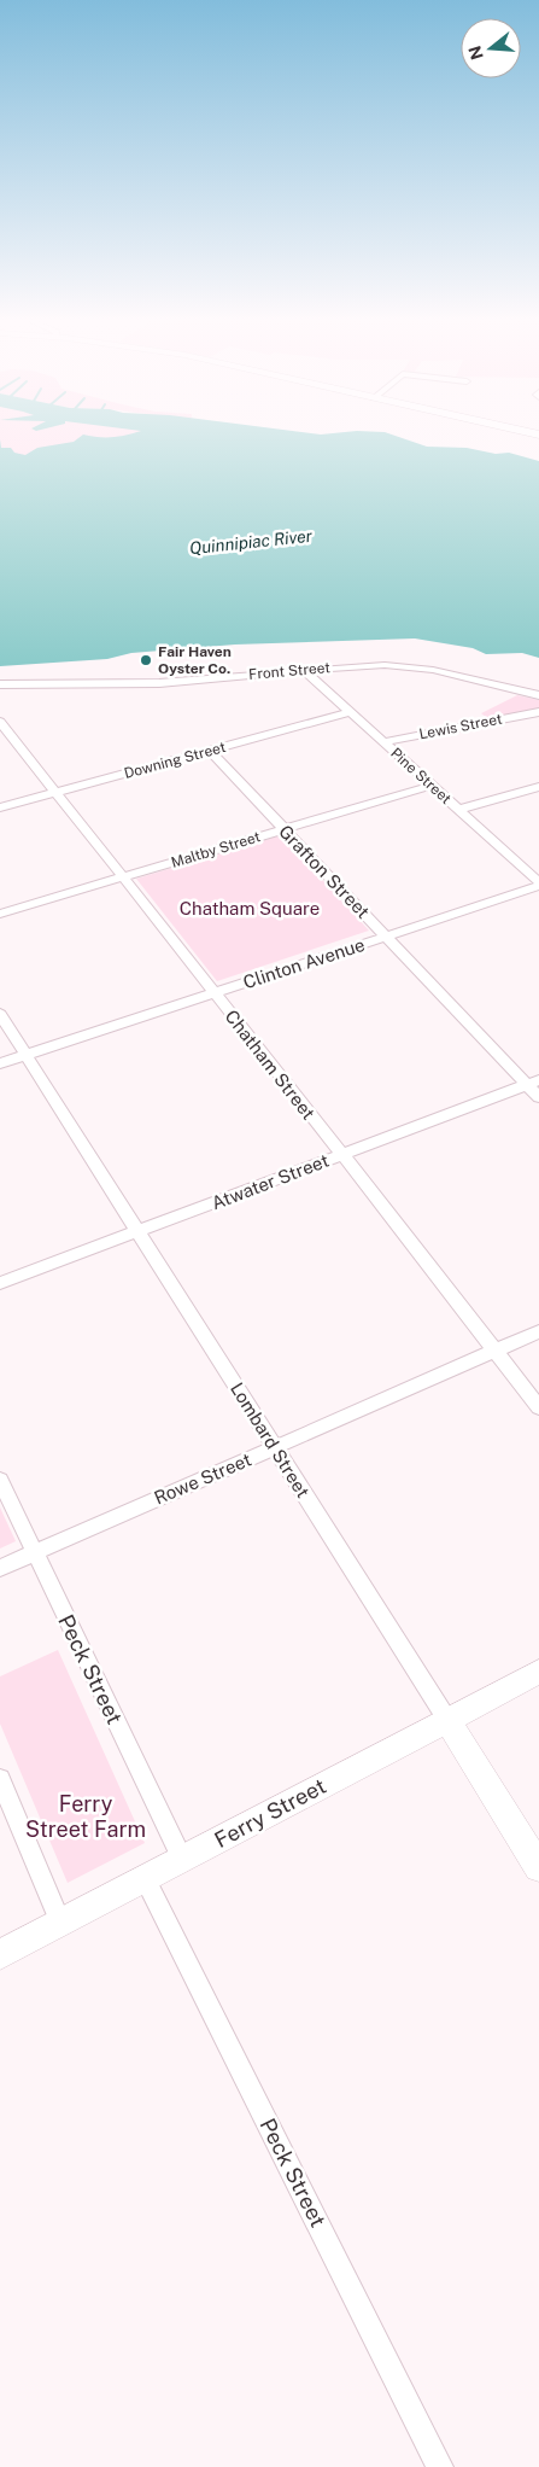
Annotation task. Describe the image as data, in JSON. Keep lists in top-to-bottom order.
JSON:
{
  "streets": {
    "main road": ["Lombard Street", "Ferry Street"],
    "street": [
      "Front Street",
      "Lewis Street",
      "Downing Street",
      "Pine Street",
      "Maltby Street",
      "Grafton Street",
      "Clinton Avenue",
      "Chatham Street",
      "Atwater Street",
      "Rowe Street",
      "Peck Street"
    ]
  },
  "crossings": [
    ["Front Street", "Pine Street"],
    ["Lewis Street", "Pine Street"],
    ["Downing Street", "Pine Street"],
    ["Downing Street", "Grafton Street"],
    ["Downing Street", "Chatham Street"],
    ["Pine Street", "Maltby Street"],
    ["Pine Street", "Clinton Avenue"],
    ["Maltby Street", "Grafton Street"],
    ["Maltby Street", "Chatham Street"],
    ["Grafton Street", "Clinton Avenue"],
    ["Grafton Street", "Atwater Street"],
    ["Clinton Avenue", "Chatham Street"],
    ["Clinton Avenue", "Lombard Street"],
    ["Chatham Street", "Atwater Street"],
    ["Chatham Street", "Rowe Street"],
    ["Atwater Street", "Lombard Street"],
    ["Lombard Street", "Rowe Street"],
    ["Lombard Street", "Ferry Street"],
    ["Rowe Street", "Peck Street"],
    ["Peck Street", "Ferry Street"]
  ],
  "water": ["Quinnipiac River"],
  "parks": ["Chatham Square", "Ferry Street Farm"],
  "places": ["Fair Haven Oyster Co."],
  "north": "left"
}
